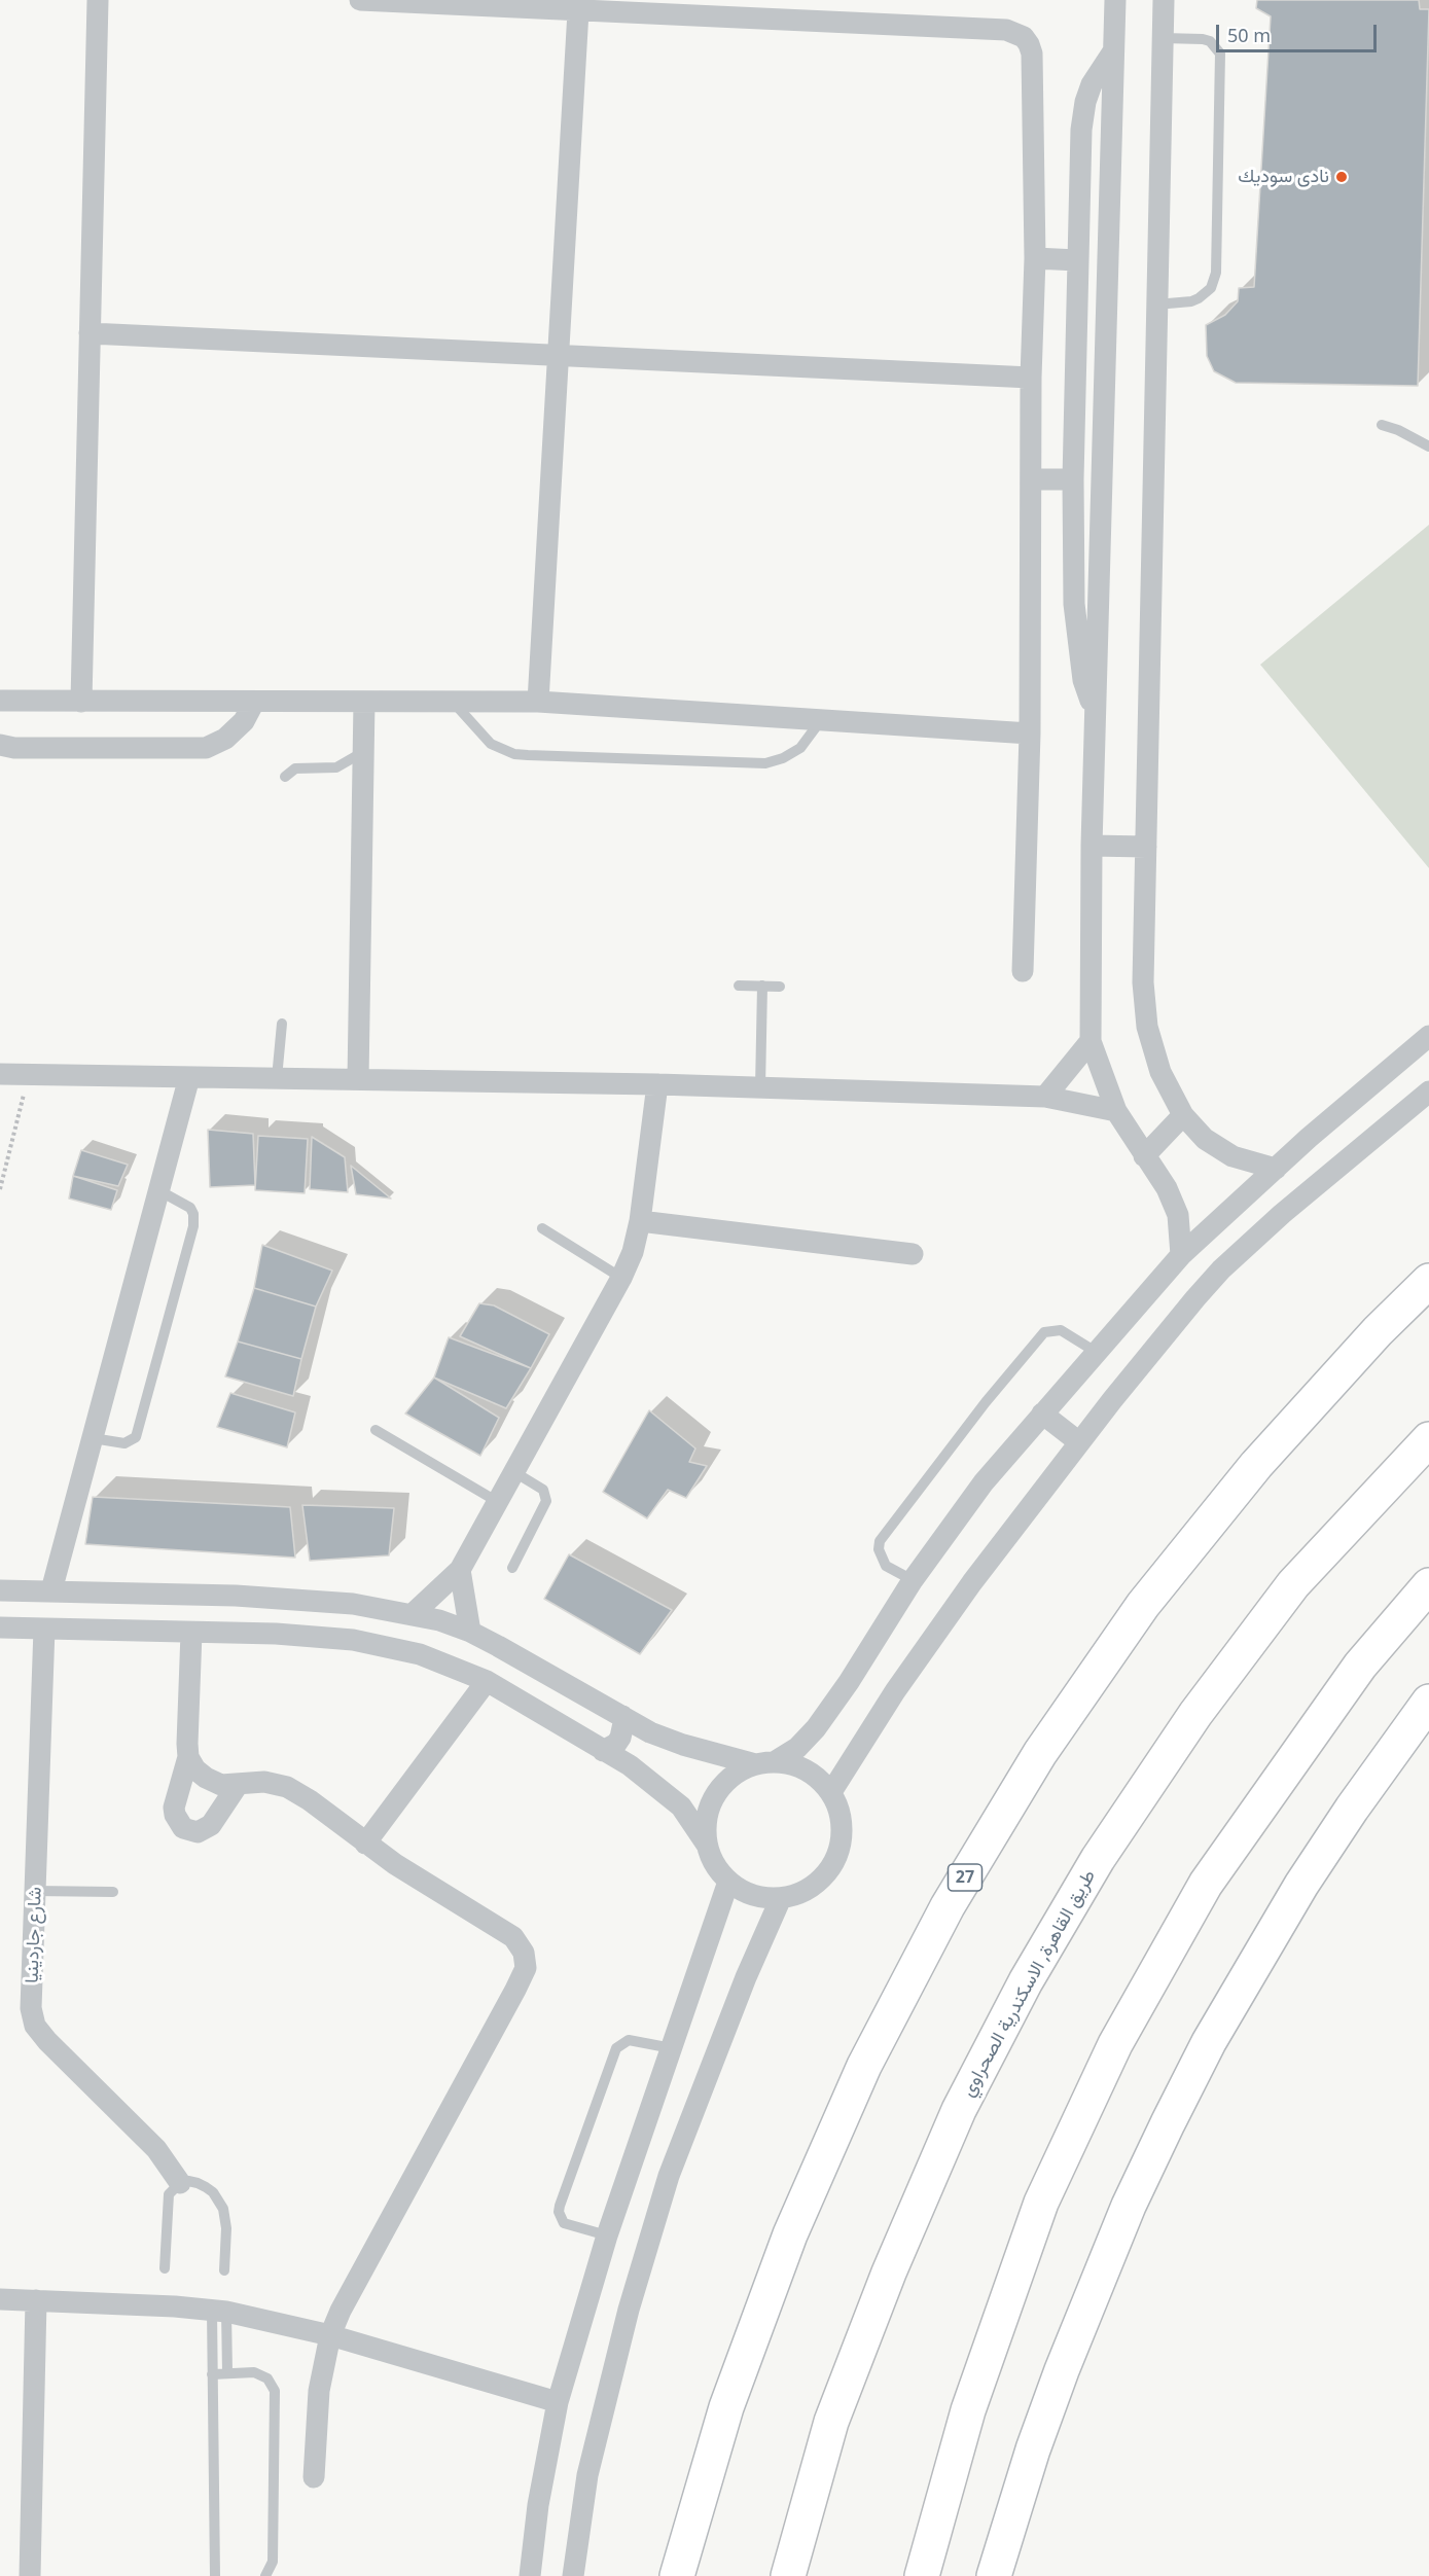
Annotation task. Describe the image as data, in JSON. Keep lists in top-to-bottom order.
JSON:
{
  "streets": {
    "main road": ["27", "طريق القاهرة, الاسكندرية الصحراوي"],
    "street": ["شارع جاردينيا"]
  },
  "places": ["نادى سوديك"],
  "scale_bar": "50 m"
}
